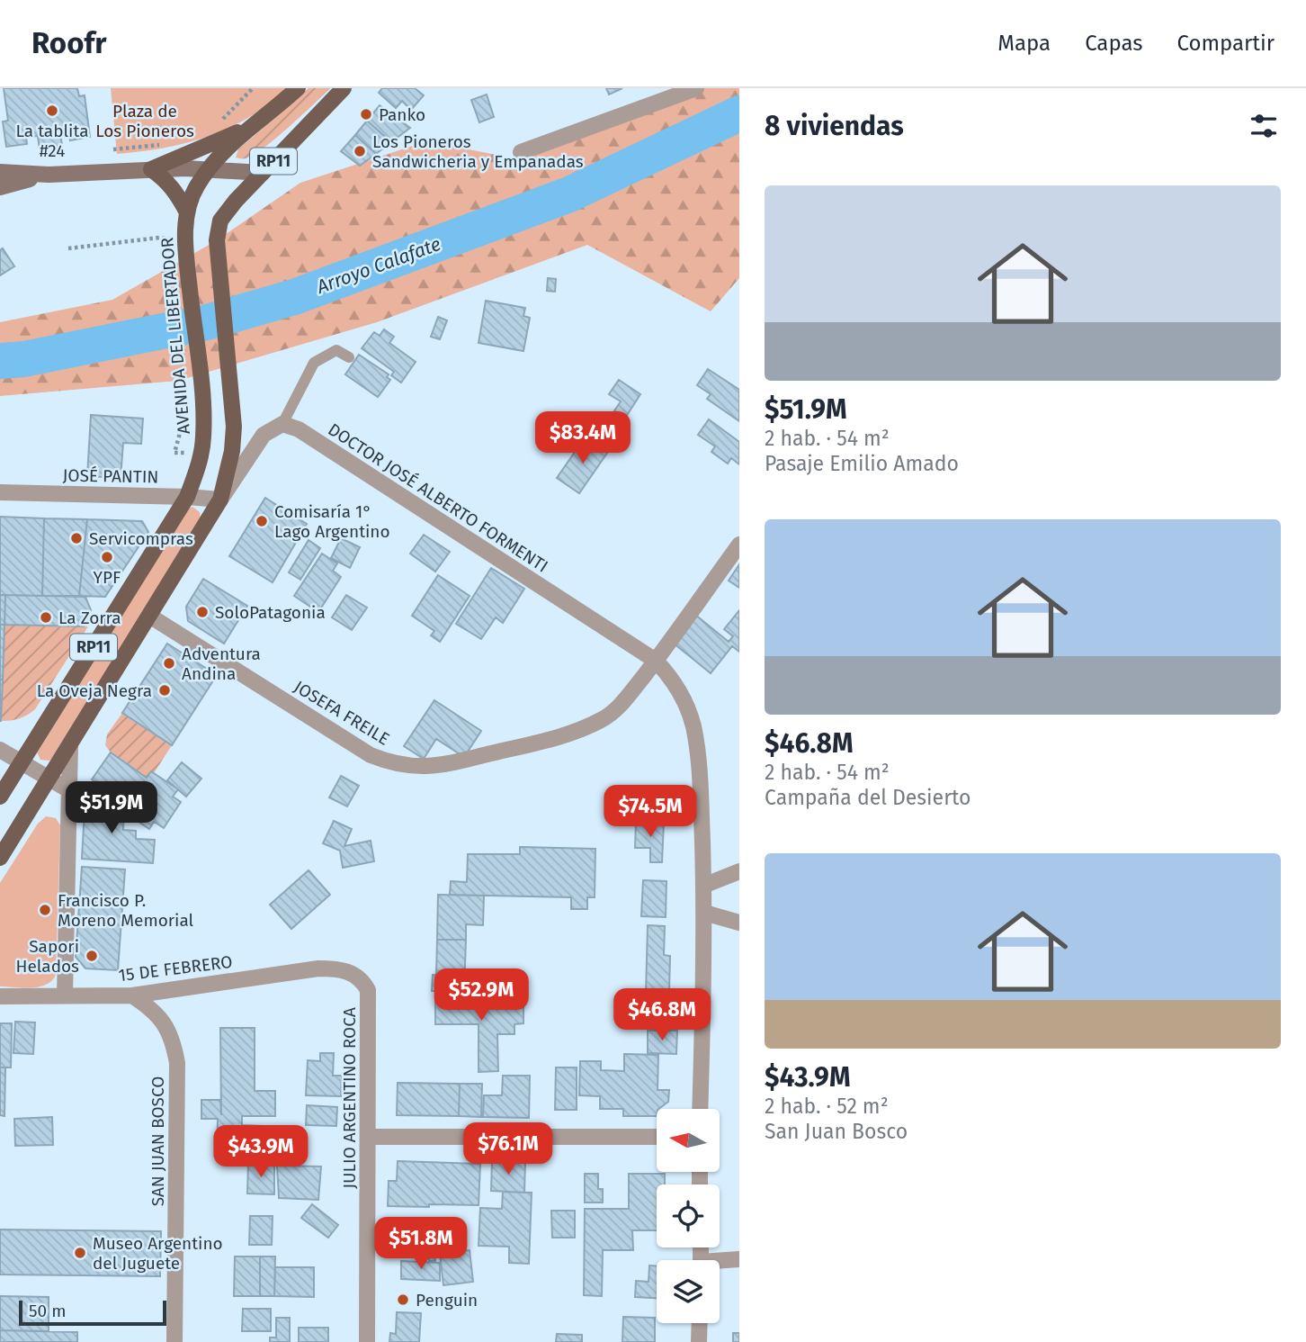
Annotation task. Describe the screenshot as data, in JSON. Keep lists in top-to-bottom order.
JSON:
{
  "streets": {
    "main road": ["RP11", "AVENIDA DEL LIBERTADOR"],
    "street": [
      "JOSÉ PANTIN",
      "DOCTOR JOSÉ ALBERTO FORMENTI",
      "JOSEFA FREILE",
      "15 DE FEBRERO",
      "JULIO ARGENTINO ROCA",
      "SAN JUAN BOSCO"
    ]
  },
  "crossings": [
    ["RP11", "JOSÉ PANTIN"],
    ["RP11", "JOSEFA FREILE"],
    ["AVENIDA DEL LIBERTADOR", "JOSÉ PANTIN"],
    ["DOCTOR JOSÉ ALBERTO FORMENTI", "JOSEFA FREILE"],
    ["15 DE FEBRERO", "JULIO ARGENTINO ROCA"],
    ["15 DE FEBRERO", "SAN JUAN BOSCO"]
  ],
  "water": ["Arroyo Calafate"],
  "parks": ["Plaza de Los Pioneros"],
  "places": [
    "La tablita #24",
    "Panko",
    "Los Pioneros Sandwicheria y Empanadas",
    "Comisaría 1° Lago Argentino",
    "Servicompras",
    "YPF",
    "SoloPatagonia",
    "La Zorra",
    "Adventura Andina",
    "La Oveja Negra",
    "Francisco P. Moreno Memorial",
    "Sapori Helados",
    "Museo Argentino del Juguete",
    "Penguin"
  ],
  "scale_bar": "50 m",
  "north": "left",
  "page": {
    "header": "Roofr",
    "nav": ["Mapa", "Capas", "Compartir"],
    "heading": "8 viviendas",
    "list": [
      {
        "name": "$51.9M",
        "note": "2 hab. · 54 m² · Pasaje Emilio Amado"
      },
      {
        "name": "$46.8M",
        "note": "2 hab. · 54 m² · Campaña del Desierto"
      },
      {
        "name": "$43.9M",
        "note": "2 hab. · 52 m² · San Juan Bosco"
      }
    ],
    "price": [
      "$83.4M",
      "$51.9M",
      "$74.5M",
      "$52.9M",
      "$46.8M",
      "$76.1M",
      "$43.9M",
      "$51.8M"
    ],
    "scale": "50 m"
  }
}
